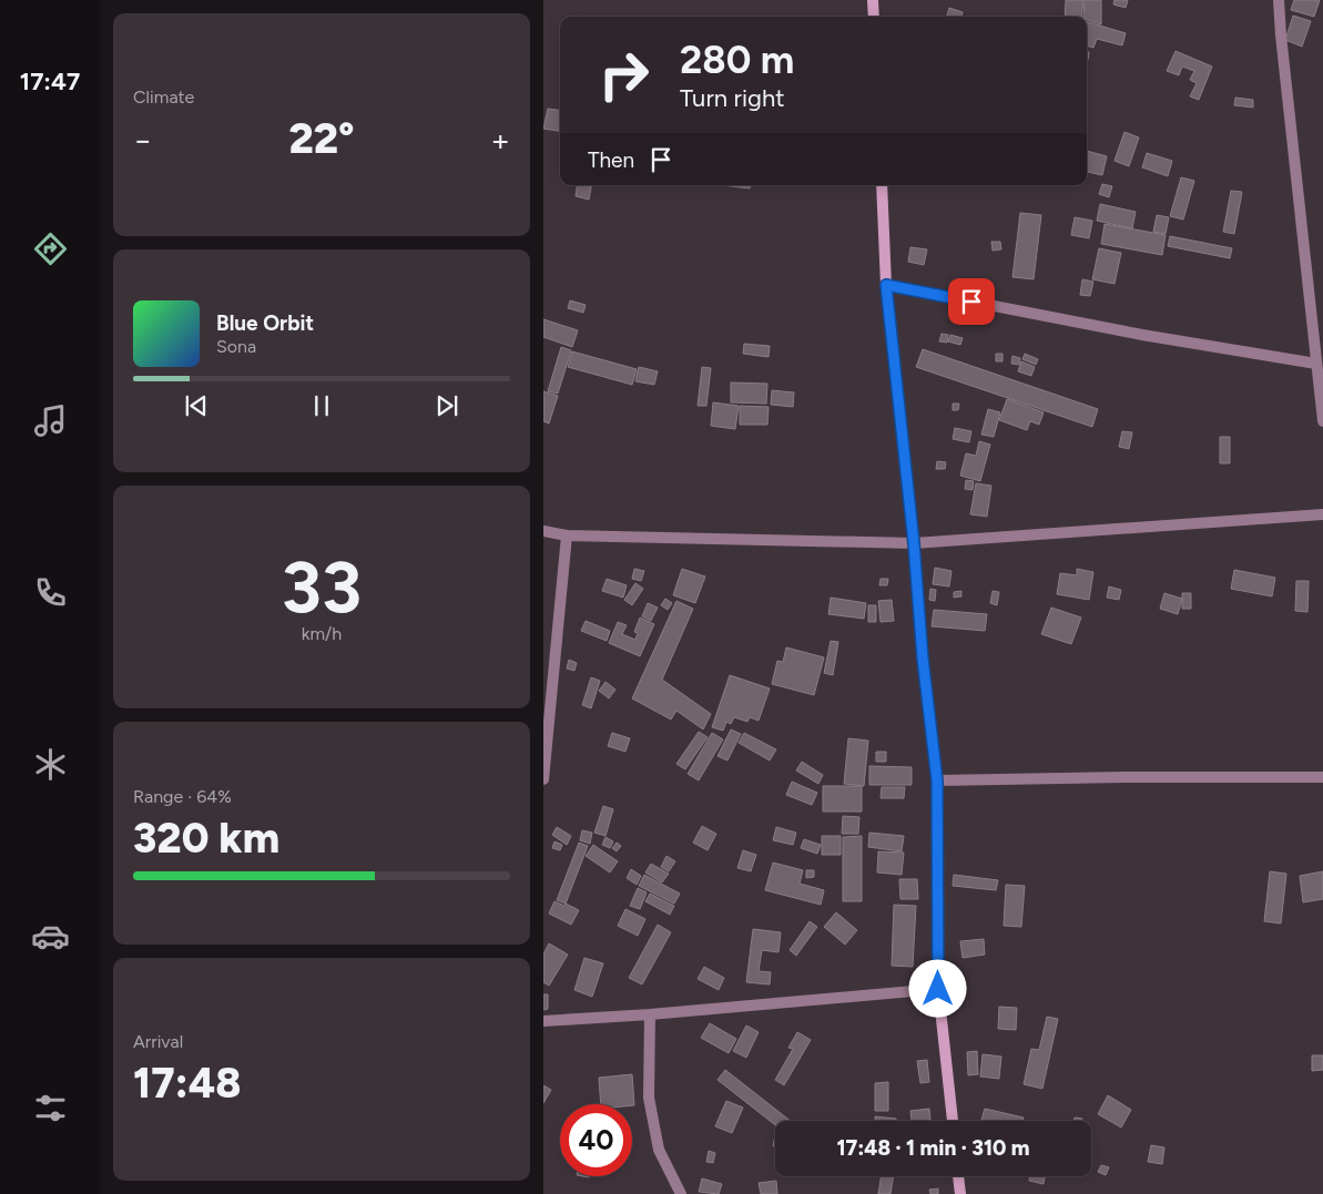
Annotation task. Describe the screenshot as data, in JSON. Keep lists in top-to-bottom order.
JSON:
{
  "page": {
    "tabs": "17:47",
    "tile": [
      "Climate",
      ["33", "km/h"],
      ["Range · 64%", "320 km"],
      ["Arrival", "17:48"]
    ],
    "turn": ["280 m", "Turn right"],
    "heat": ["−", "22°", "+"],
    "then": "Then",
    "song": ["Blue Orbit", "Sona"],
    "limit": "40",
    "trip": "17:48 · 1 min · 310 m"
  }
}
